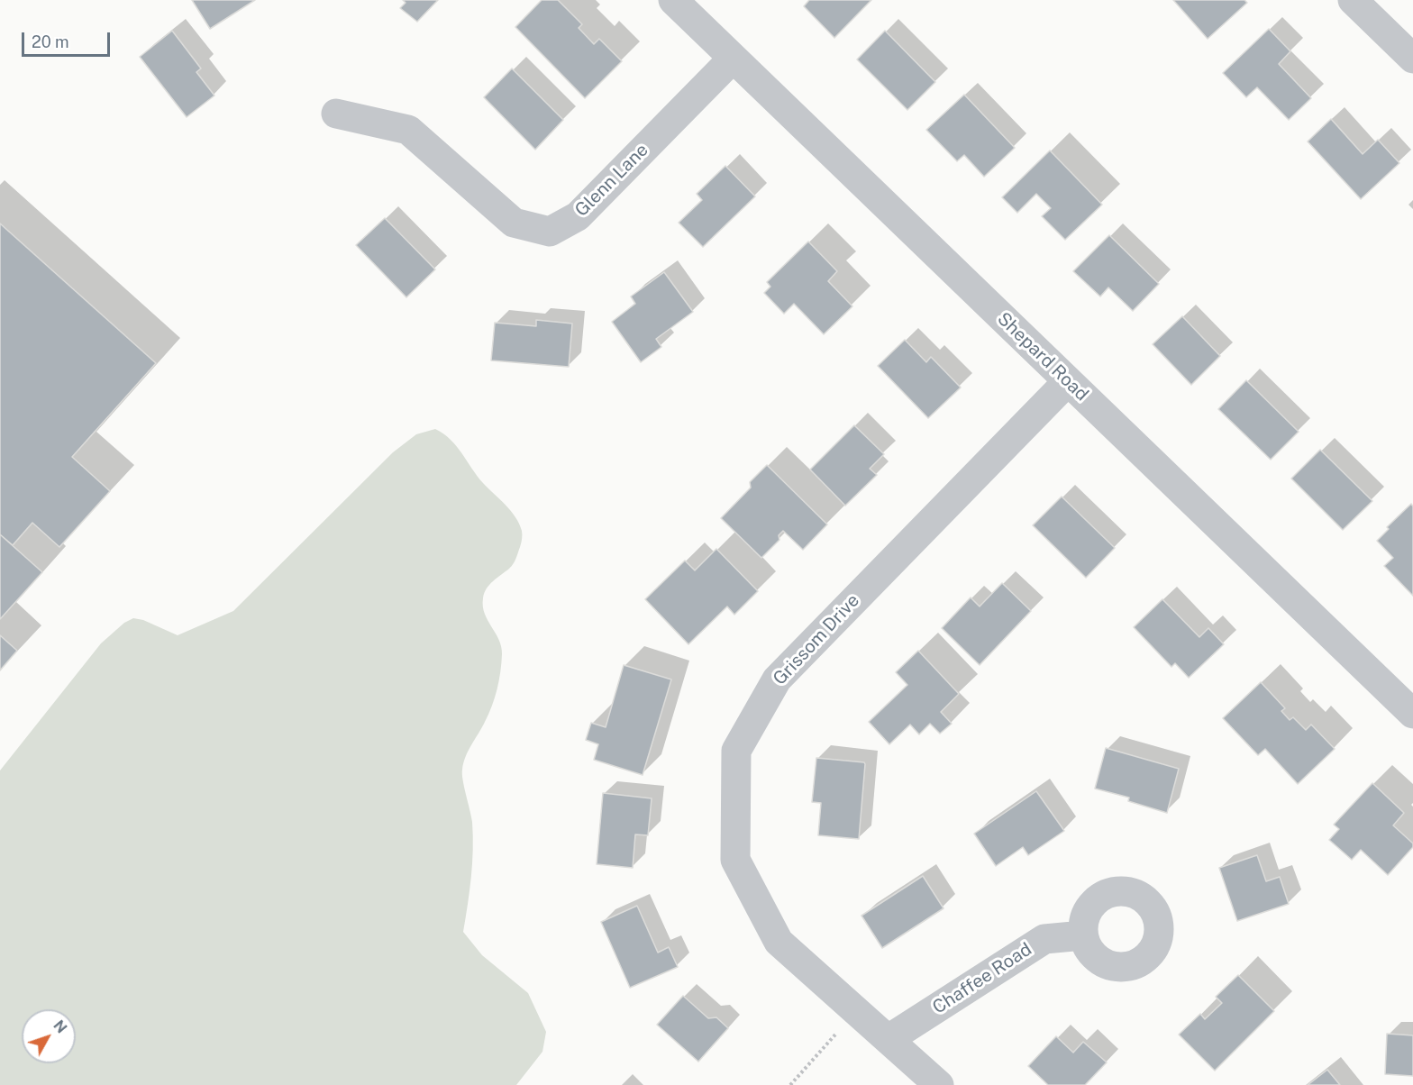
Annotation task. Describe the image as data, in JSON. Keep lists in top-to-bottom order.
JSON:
{
  "streets": {
    "street": [
      "Glenn Lane",
      "Shepard Road",
      "Grissom Drive",
      "Chaffee Road"
    ]
  },
  "crossings": [
    ["Glenn Lane", "Shepard Road"],
    ["Shepard Road", "Grissom Drive"],
    ["Grissom Drive", "Chaffee Road"]
  ],
  "scale_bar": "20 m",
  "north": "top right"
}
